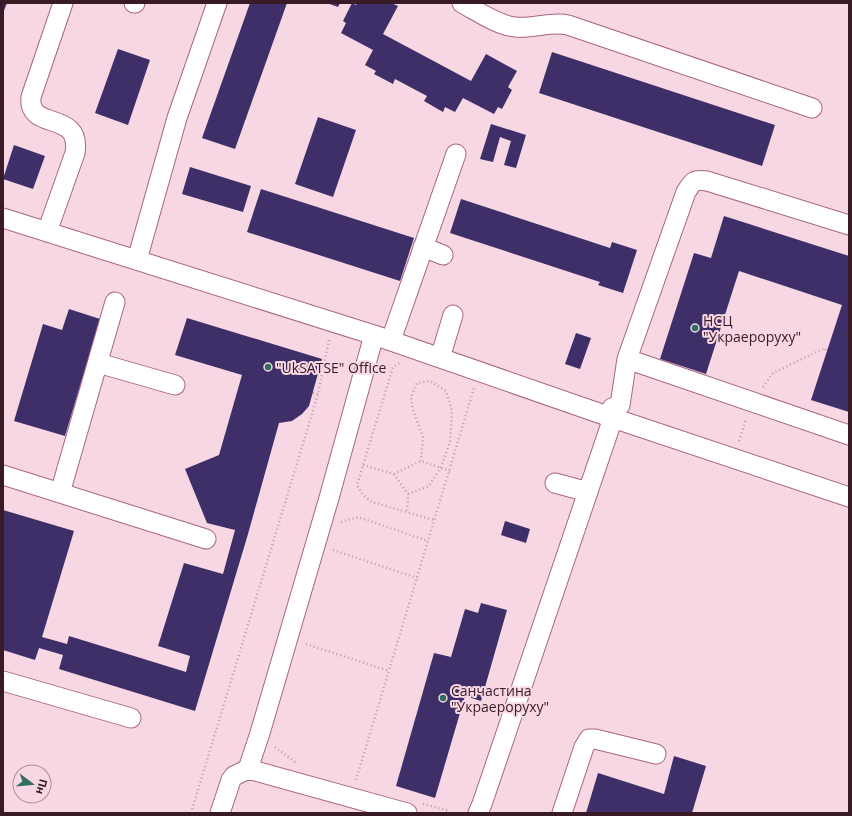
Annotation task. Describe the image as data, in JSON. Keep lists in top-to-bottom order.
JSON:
{
  "places": ["НСЦ \"Украероруху\"", "\"UkSATSE\" Office", "Санчастина \"Украероруху\""],
  "north": "right"
}
